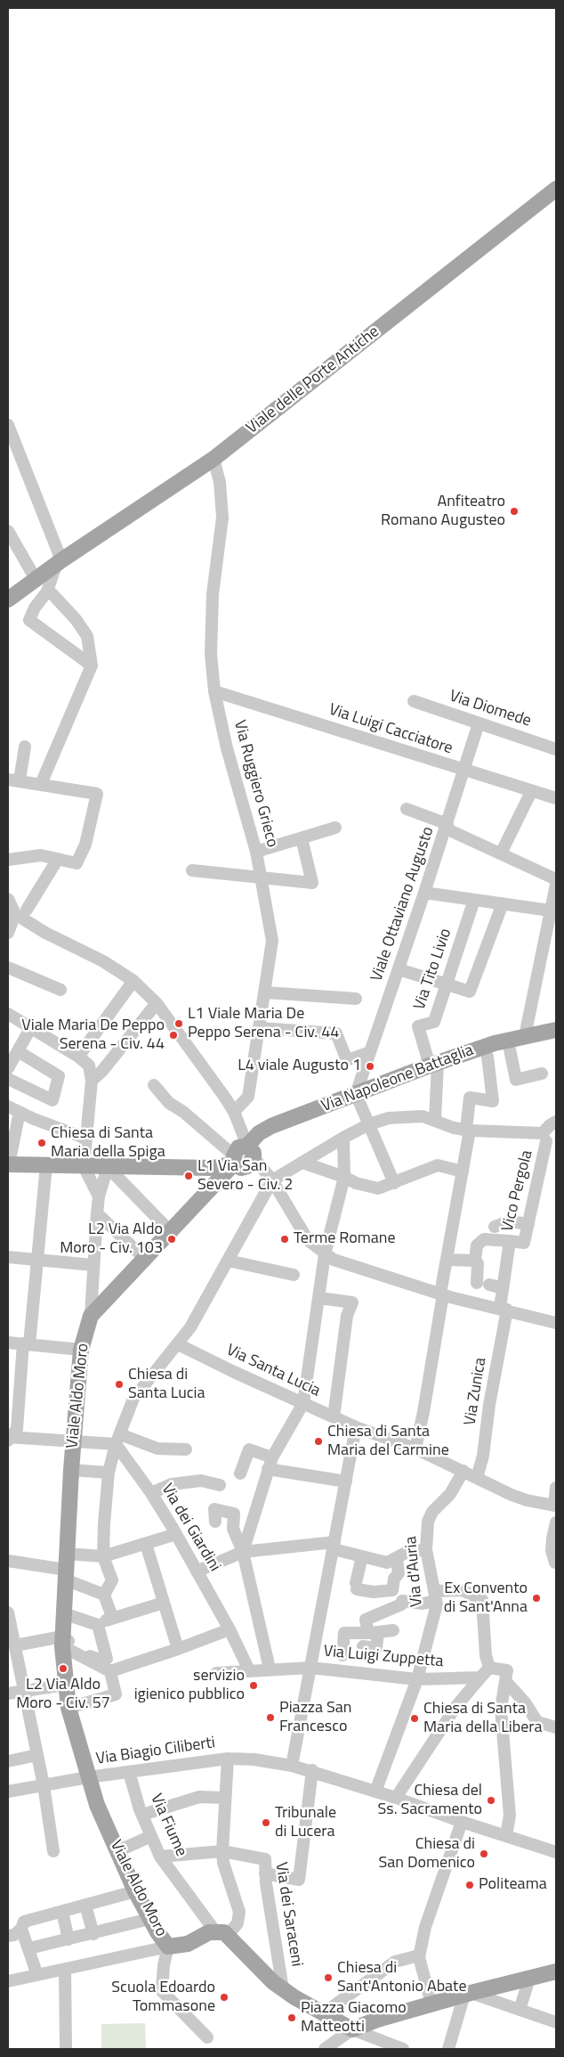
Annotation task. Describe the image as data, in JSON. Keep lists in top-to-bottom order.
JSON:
{
  "streets": {
    "main road": ["Viale delle Porte Antiche", "Via Napoleone Battaglia", "Viale Aldo Moro"],
    "street": [
      "Via Diomede",
      "Via Luigi Cacciatore",
      "Via Ruggiero Grieco",
      "Viale Ottaviano Augusto",
      "Via Tito Livio",
      "Vico Pergola",
      "Via Santa Lucia",
      "Via Zunica",
      "Via dei Giardini",
      "Via d'Auria",
      "Via Luigi Zuppetta",
      "Via Biagio Ciliberti",
      "Via Fiume",
      "Via dei Saraceni"
    ]
  },
  "crossings": [
    ["Viale delle Porte Antiche", "Via Ruggiero Grieco"],
    ["Via Diomede", "Viale Ottaviano Augusto"],
    ["Via Luigi Cacciatore", "Via Ruggiero Grieco"],
    ["Via Luigi Cacciatore", "Viale Ottaviano Augusto"],
    ["Viale Ottaviano Augusto", "Via Napoleone Battaglia"],
    ["Via Tito Livio", "Via Napoleone Battaglia"],
    ["Via Napoleone Battaglia", "Viale Aldo Moro"],
    ["Vico Pergola", "Via Zunica"],
    ["Via Santa Lucia", "Via Zunica"],
    ["Via Santa Lucia", "Via d'Auria"],
    ["Viale Aldo Moro", "Via Biagio Ciliberti"],
    ["Viale Aldo Moro", "Via Fiume"],
    ["Via dei Giardini", "Via Luigi Zuppetta"],
    ["Via d'Auria", "Via Luigi Zuppetta"],
    ["Via d'Auria", "Via Biagio Ciliberti"],
    ["Via Biagio Ciliberti", "Via Fiume"]
  ],
  "places": [
    "Anfiteatro Romano Augusteo",
    "L1 Viale Maria De Peppo Serena - Civ. 44",
    "Viale Maria De Peppo Serena - Civ. 44",
    "L4 viale Augusto 1",
    "Chiesa di Santa Maria della Spiga",
    "L1 Via San Severo - Civ. 2",
    "L2 Via Aldo Moro - Civ. 103",
    "Terme Romane",
    "Chiesa di Santa Lucia",
    "Chiesa di Santa Maria del Carmine",
    "Ex Convento di Sant'Anna",
    "L2 Via Aldo Moro - Civ. 57",
    "servizio igienico pubblico",
    "Piazza San Francesco",
    "Chiesa di Santa Maria della Libera",
    "Chiesa del Ss. Sacramento",
    "Tribunale di Lucera",
    "Chiesa di San Domenico",
    "Politeama",
    "Chiesa di Sant'Antonio Abate",
    "Scuola Edoardo Tommasone",
    "Piazza Giacomo Matteotti"
  ]
}
